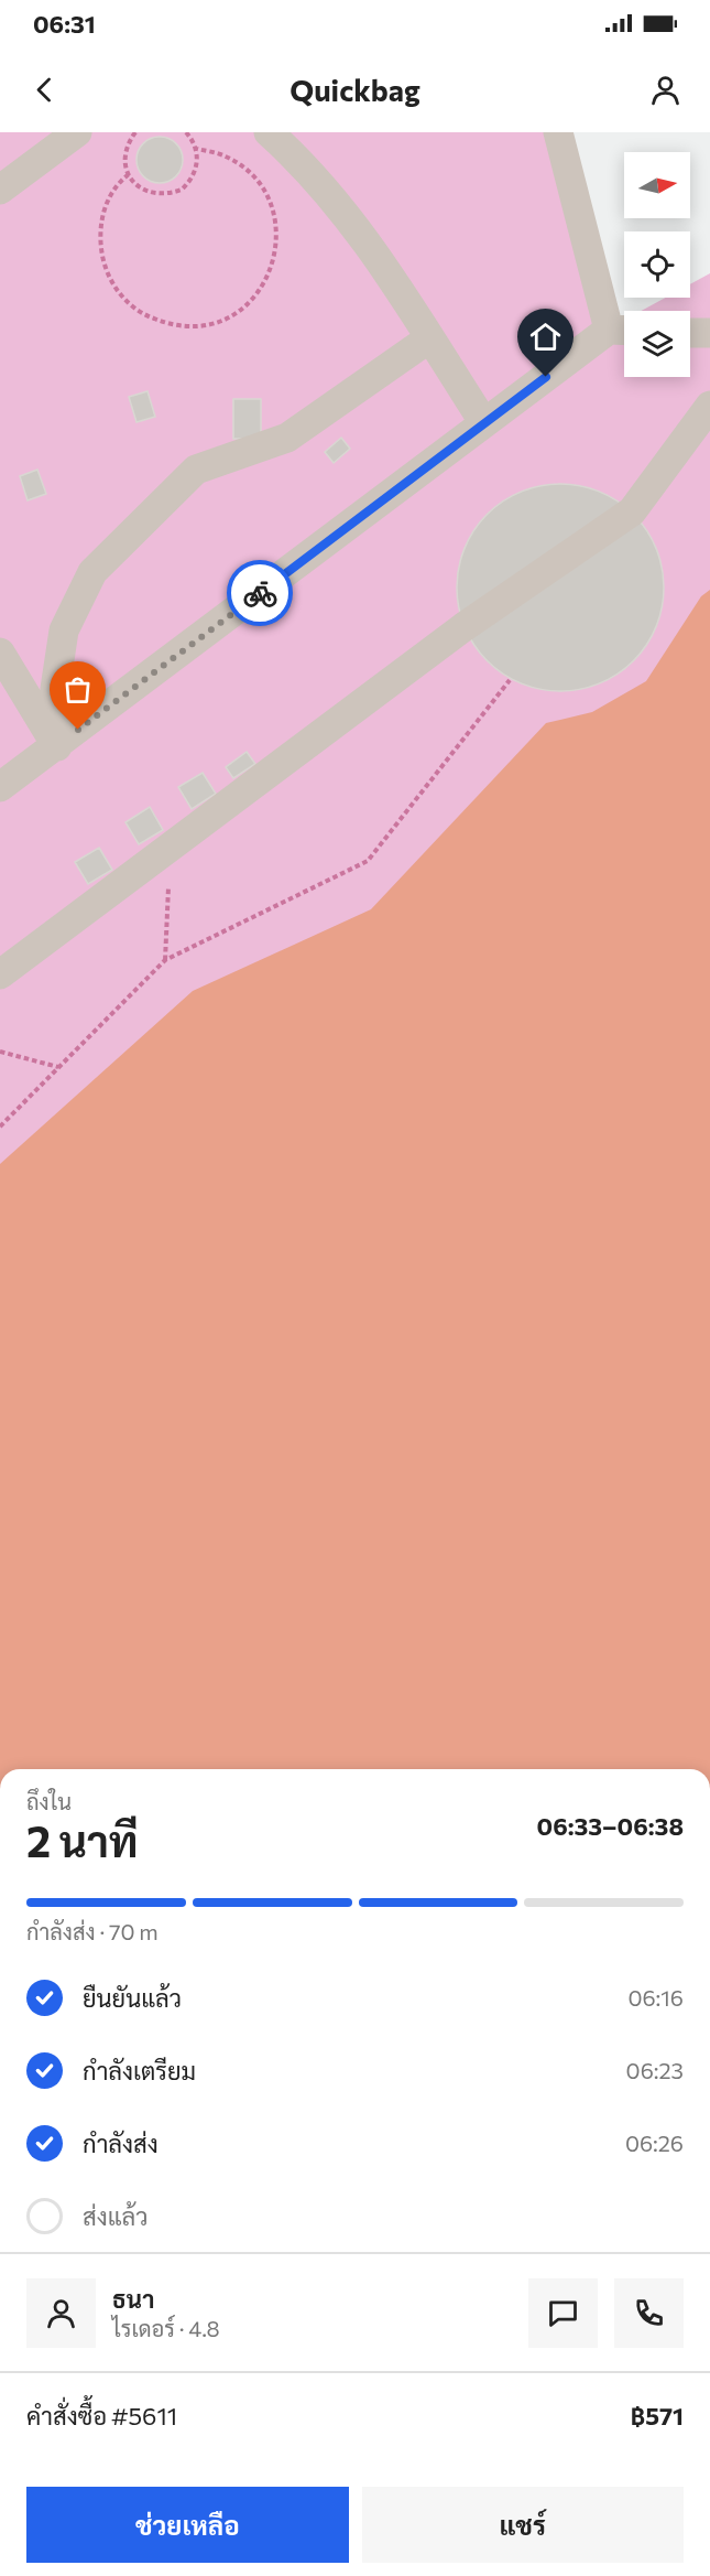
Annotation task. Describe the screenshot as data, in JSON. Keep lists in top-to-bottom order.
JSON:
{
  "north": "right",
  "page": {
    "status": "06:31",
    "header": "Quickbag",
    "heading": ["2 นาที", "ถึงใน", "06:33–06:38"],
    "panel": [
      "ธนา",
      "ไรเดอร์ · 4.8",
      "คำสั่งซื้อ #5611",
      "฿571"
    ],
    "bar": "กำลังส่ง · 70 m",
    "list": [
      ["ยืนยันแล้ว", "06:16"],
      ["กำลังเตรียม", "06:23"],
      ["กำลังส่ง", "06:26"],
      "ส่งแล้ว"
    ],
    "buttons": ["ช่วยเหลือ", "แชร์"]
  }
}
